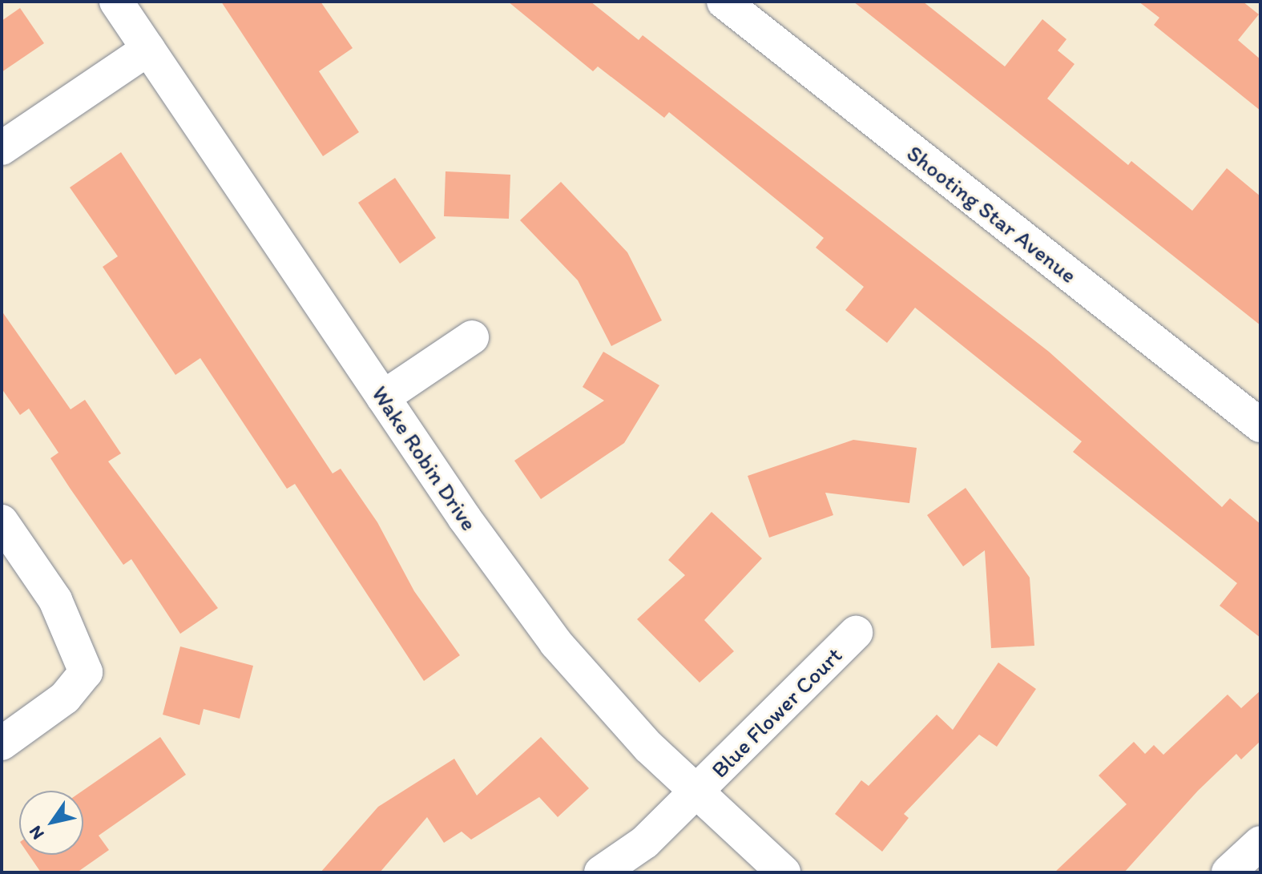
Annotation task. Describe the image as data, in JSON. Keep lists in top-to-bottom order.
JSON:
{
  "streets": {
    "street": ["Shooting Star Avenue", "Wake Robin Drive", "Blue Flower Court"]
  },
  "crossings": [
    ["Wake Robin Drive", "Blue Flower Court"]
  ],
  "north": "bottom left"
}
